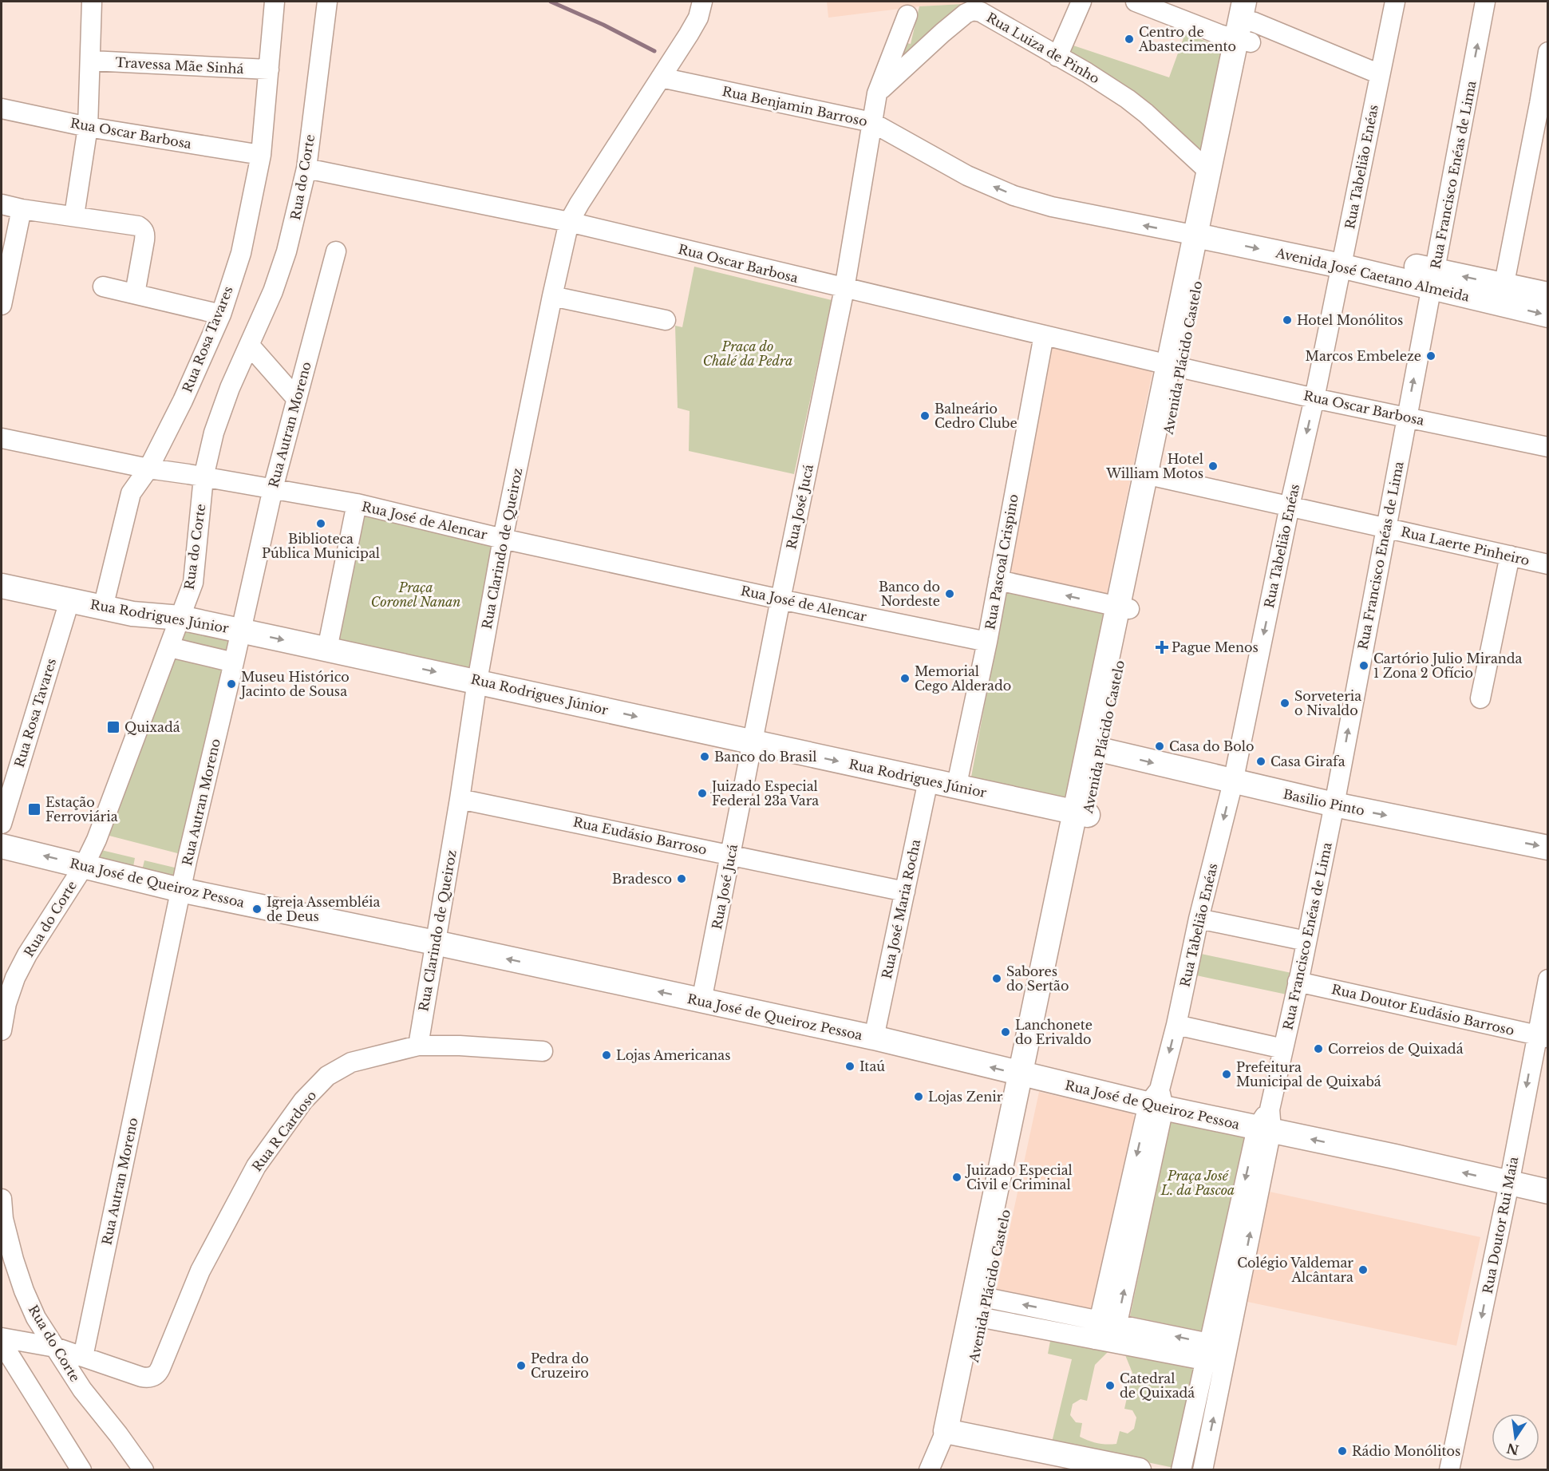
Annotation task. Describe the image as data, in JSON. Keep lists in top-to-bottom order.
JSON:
{
  "streets": {
    "main road": [
      "Avenida José Caetano Almeida",
      "Avenida Plácido Castelo",
      "Rua Rodrigues Júnior",
      "Basilio Pinto",
      "Rua José de Queiroz Pessoa"
    ],
    "street": [
      "Rua Luiza de Pinho",
      "Travessa Mãe Sinhá",
      "Rua Benjamin Barroso",
      "Rua Oscar Barbosa",
      "Rua Tabelião Enéas",
      "Rua Francisco Enéas de Lima",
      "Rua do Corte",
      "Rua Rosa Tavares",
      "Rua Autran Moreno",
      "Rua José Jucá",
      "Rua José de Alencar",
      "Rua Laerte Pinheiro",
      "Rua Clarindo de Queiroz",
      "Rua Pascoal Crispino",
      "Rua Eudásio Barroso",
      "Rua José Maria Rocha",
      "Rua Doutor Eudásio Barroso",
      "Rua R Cardoso",
      "Rua Doutor Rui Maia"
    ]
  },
  "crossings": [
    ["Rua Luiza de Pinho", "Avenida Plácido Castelo"],
    ["Rua Luiza de Pinho", "Rua José Jucá"],
    ["Travessa Mãe Sinhá", "Rua Rosa Tavares"],
    ["Rua Benjamin Barroso", "Avenida José Caetano Almeida"],
    ["Rua Benjamin Barroso", "Avenida Plácido Castelo"],
    ["Rua Benjamin Barroso", "Rua José Jucá"],
    ["Rua Benjamin Barroso", "Rua Clarindo de Queiroz"],
    ["Rua Oscar Barbosa", "Rua Tabelião Enéas"],
    ["Rua Oscar Barbosa", "Rua Francisco Enéas de Lima"],
    ["Rua Oscar Barbosa", "Rua do Corte"],
    ["Rua Oscar Barbosa", "Rua Rosa Tavares"],
    ["Rua Oscar Barbosa", "Avenida Plácido Castelo"],
    ["Rua Oscar Barbosa", "Rua José Jucá"],
    ["Rua Oscar Barbosa", "Rua Clarindo de Queiroz"],
    ["Rua Oscar Barbosa", "Rua Pascoal Crispino"],
    ["Rua Tabelião Enéas", "Avenida José Caetano Almeida"],
    ["Rua Tabelião Enéas", "Rua Laerte Pinheiro"],
    ["Rua Tabelião Enéas", "Basilio Pinto"],
    ["Rua Tabelião Enéas", "Rua José de Queiroz Pessoa"],
    ["Rua Francisco Enéas de Lima", "Avenida José Caetano Almeida"],
    ["Rua Francisco Enéas de Lima", "Rua Laerte Pinheiro"],
    ["Rua Francisco Enéas de Lima", "Basilio Pinto"],
    ["Rua Francisco Enéas de Lima", "Rua José de Queiroz Pessoa"],
    ["Rua Francisco Enéas de Lima", "Rua Doutor Eudásio Barroso"],
    ["Rua do Corte", "Rua José de Alencar"],
    ["Rua do Corte", "Rua Rodrigues Júnior"],
    ["Rua do Corte", "Rua José de Queiroz Pessoa"],
    ["Avenida José Caetano Almeida", "Avenida Plácido Castelo"],
    ["Rua Rosa Tavares", "Rua José de Alencar"],
    ["Rua Rosa Tavares", "Rua Rodrigues Júnior"],
    ["Avenida Plácido Castelo", "Rua Laerte Pinheiro"],
    ["Avenida Plácido Castelo", "Rua Rodrigues Júnior"],
    ["Avenida Plácido Castelo", "Basilio Pinto"],
    ["Avenida Plácido Castelo", "Rua José de Queiroz Pessoa"],
    ["Rua Autran Moreno", "Rua José de Alencar"],
    ["Rua Autran Moreno", "Rua Rodrigues Júnior"],
    ["Rua Autran Moreno", "Rua José de Queiroz Pessoa"],
    ["Rua Autran Moreno", "Rua R Cardoso"],
    ["Rua José Jucá", "Rua José de Alencar"],
    ["Rua José Jucá", "Rua Rodrigues Júnior"],
    ["Rua José Jucá", "Rua Eudásio Barroso"],
    ["Rua José Jucá", "Rua José de Queiroz Pessoa"],
    ["Rua José de Alencar", "Rua Clarindo de Queiroz"],
    ["Rua José de Alencar", "Rua Pascoal Crispino"],
    ["Rua Clarindo de Queiroz", "Rua Rodrigues Júnior"],
    ["Rua Clarindo de Queiroz", "Rua Eudásio Barroso"],
    ["Rua Clarindo de Queiroz", "Rua José de Queiroz Pessoa"],
    ["Rua Clarindo de Queiroz", "Rua R Cardoso"],
    ["Rua Pascoal Crispino", "Rua Rodrigues Júnior"],
    ["Rua Rodrigues Júnior", "Rua José Maria Rocha"],
    ["Rua Eudásio Barroso", "Rua José Maria Rocha"],
    ["Rua José de Queiroz Pessoa", "Rua José Maria Rocha"],
    ["Rua José de Queiroz Pessoa", "Rua Doutor Rui Maia"],
    ["Rua Doutor Eudásio Barroso", "Rua Doutor Rui Maia"]
  ],
  "one_way": [
    "Rua Benjamin Barroso",
    "Rua Tabelião Enéas",
    "Rua Rodrigues Júnior",
    "Basilio Pinto",
    "Rua José de Queiroz Pessoa",
    "Rua Doutor Rui Maia"
  ],
  "parks": ["Praça do Chalé da Pedra", "Praça Coronel Nanan", "Praça José L. da Pascoa"],
  "places": {
    "other": [
      "Centro de Abastecimento",
      "Hotel Monólitos",
      "Marcos Embeleze",
      "Balneário Cedro Clube",
      "Hotel William Motos",
      "Biblioteca Pública Municipal",
      "Banco do Nordeste",
      "Cartório Julio Miranda 1 Zona 2 Ofício",
      "Memorial Cego Alderado",
      "Museu Histórico Jacinto de Sousa",
      "Sorveteria o Nivaldo",
      "Casa do Bolo",
      "Banco do Brasil",
      "Casa Girafa",
      "Juizado Especial Federal 23a Vara",
      "Bradesco",
      "Igreja Assembléia de Deus",
      "Sabores do Sertão",
      "Lanchonete do Erivaldo",
      "Correios de Quixadá",
      "Lojas Americanas",
      "Itaú",
      "Prefeitura Municipal de Quixabá",
      "Lojas Zenir",
      "Juizado Especial Civil e Criminal",
      "Colégio Valdemar Alcântara",
      "Pedra do Cruzeiro",
      "Catedral de Quixadá",
      "Rádio Monólitos"
    ],
    "health": ["Pague Menos"],
    "transit": ["Quixadá", "Estação Ferroviária"]
  },
  "north": "bottom"
}
